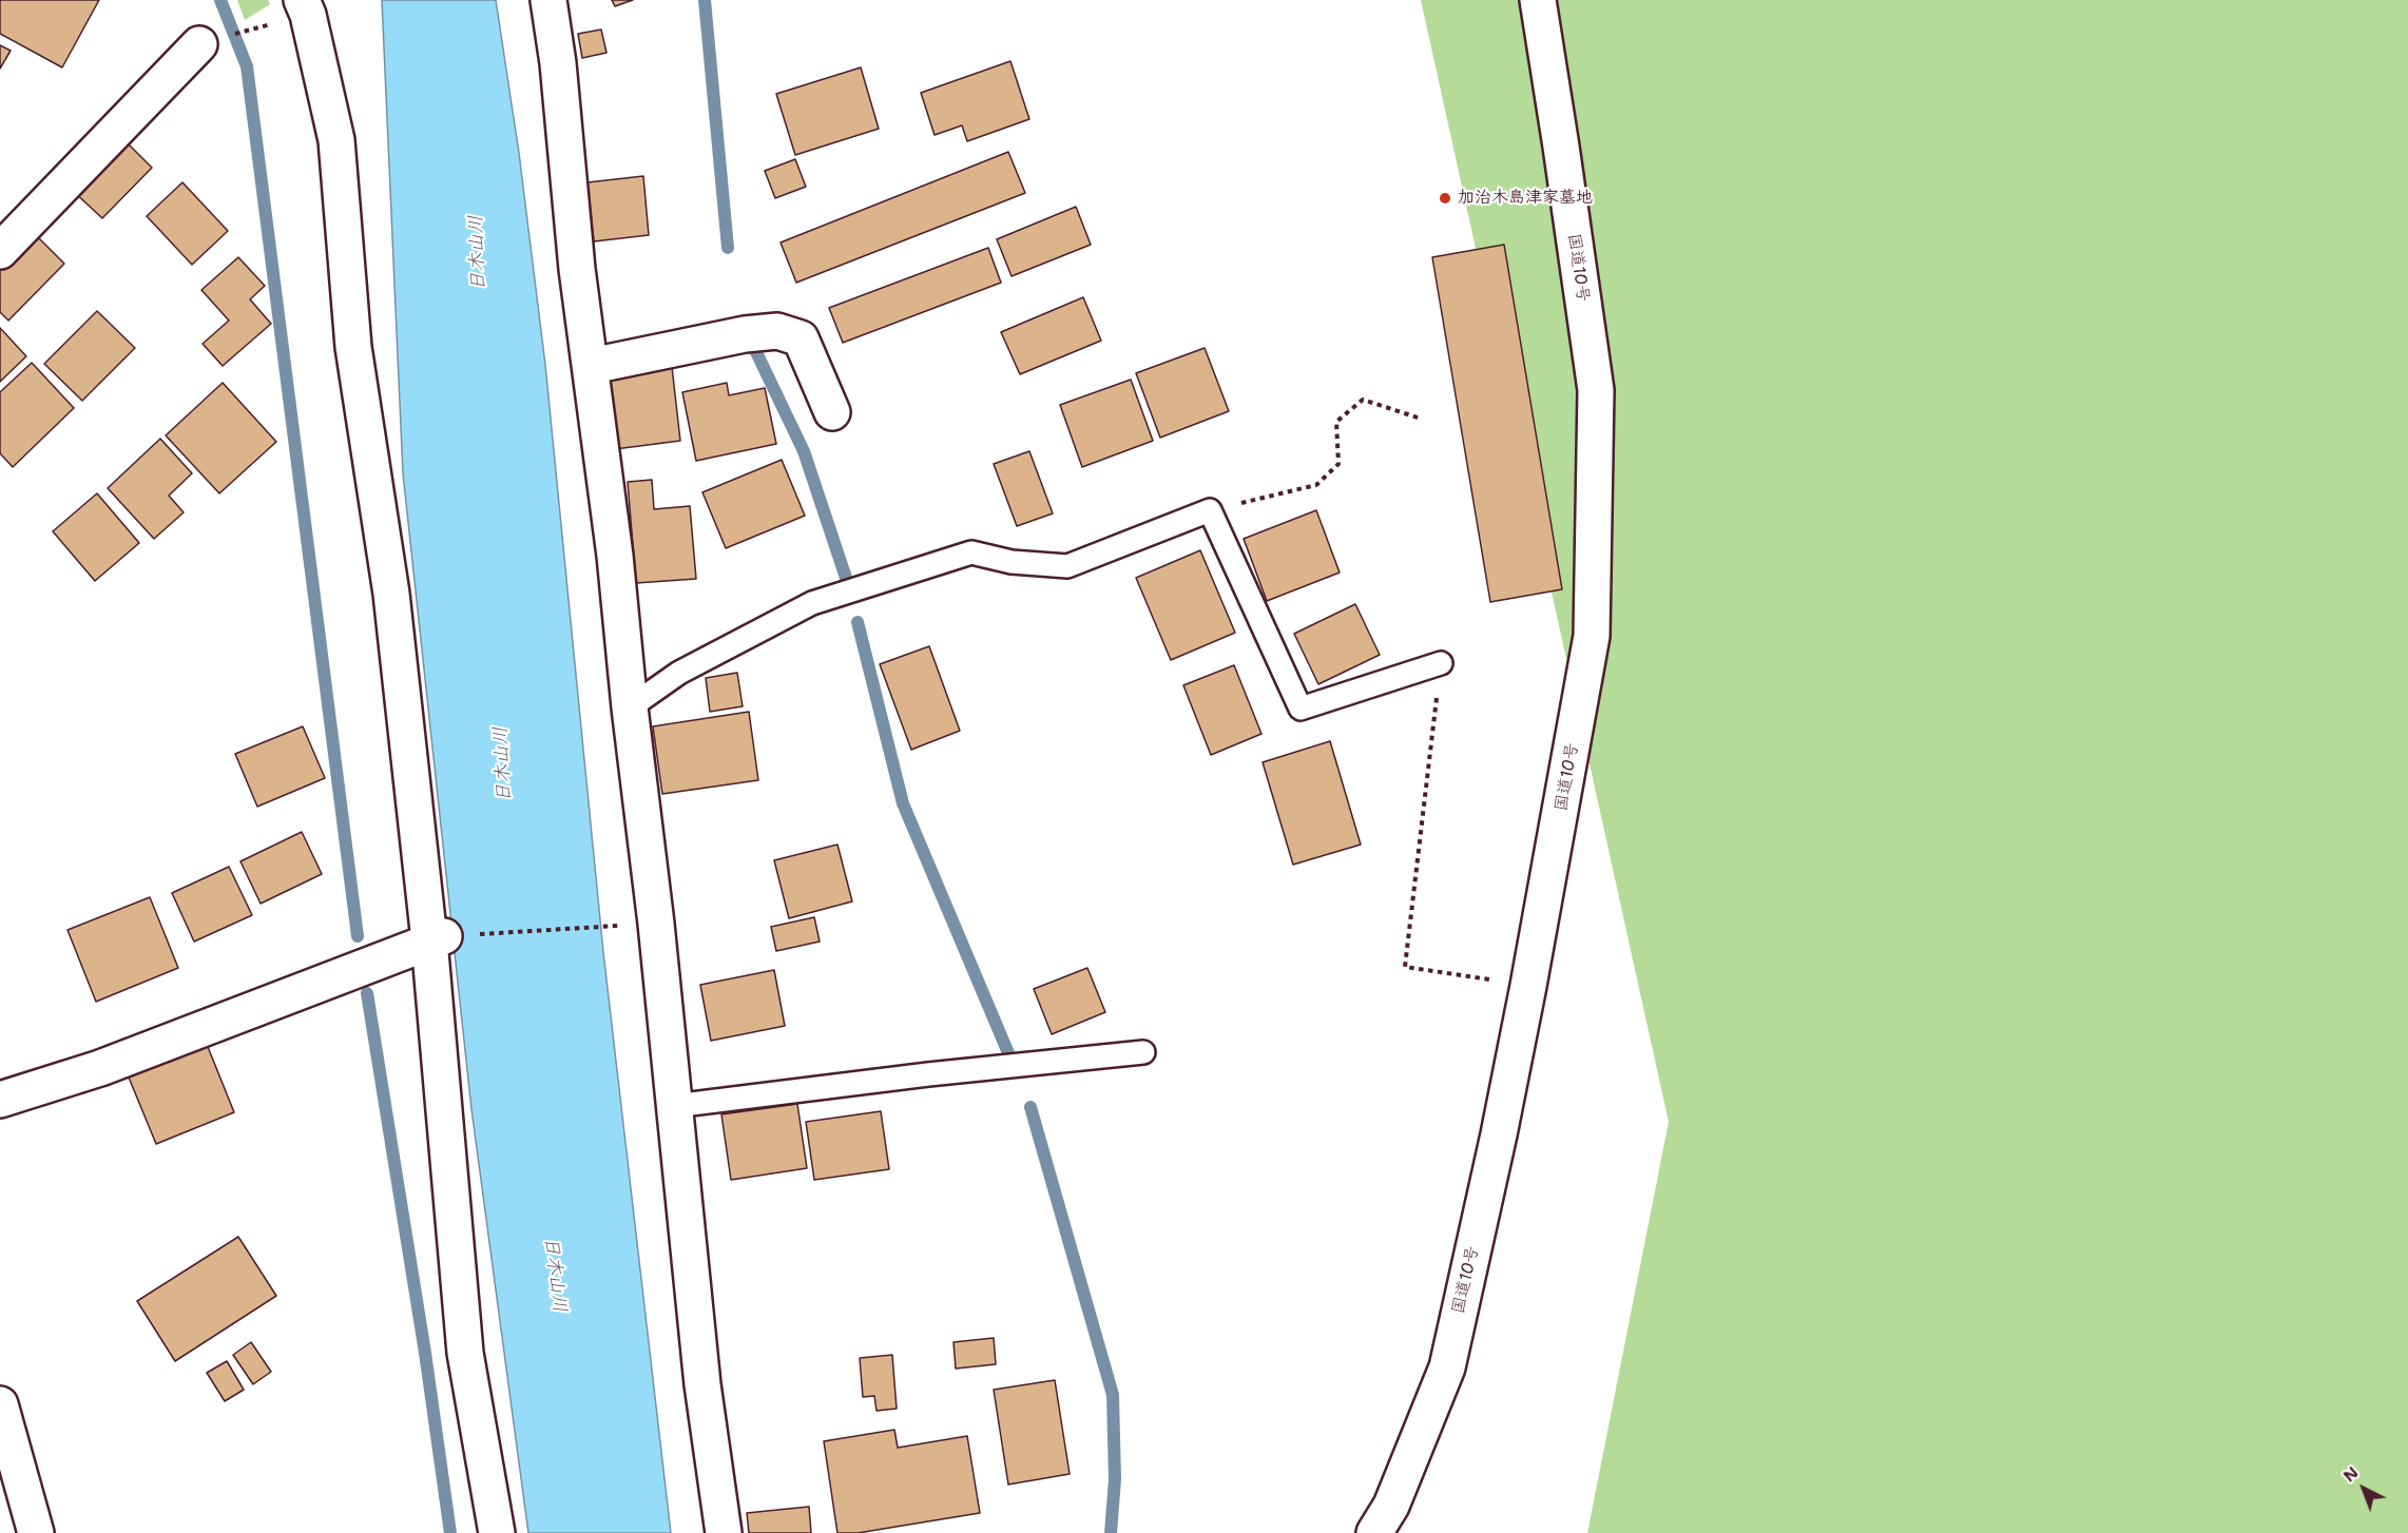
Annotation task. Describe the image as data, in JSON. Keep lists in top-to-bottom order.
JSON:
{
  "streets": {
    "main road": ["国道10号"]
  },
  "water": ["日木山川"],
  "places": ["加治木島津家墓地"],
  "north": "top left"
}
